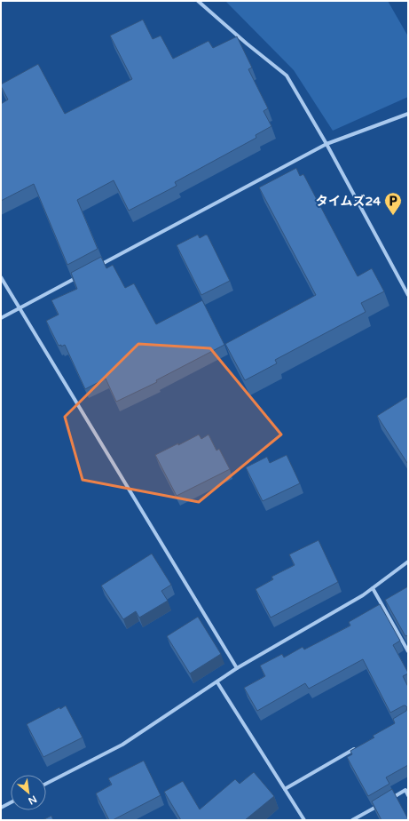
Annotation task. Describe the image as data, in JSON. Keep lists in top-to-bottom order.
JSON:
{
  "places": {
    "parking": ["タイムズ24"]
  },
  "north": "bottom right"
}
